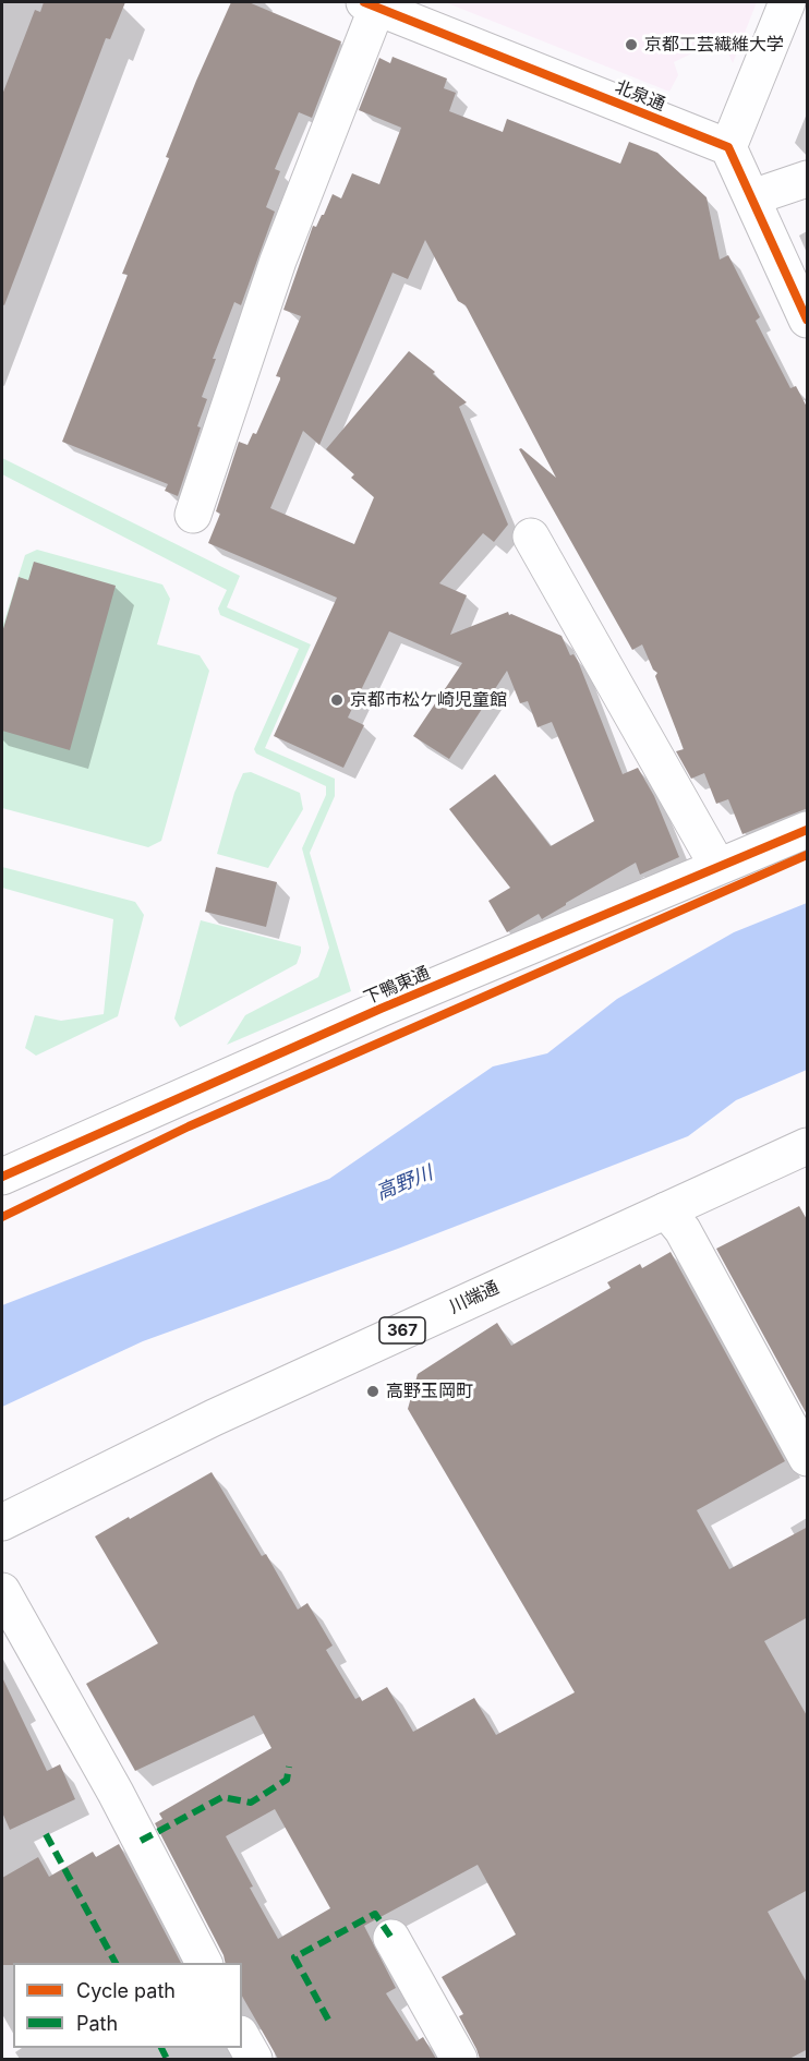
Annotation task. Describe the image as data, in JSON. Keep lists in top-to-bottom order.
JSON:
{
  "streets": {
    "main road": [
      "北泉通",
      "下鴨東通",
      "川端通",
      "367"
    ]
  },
  "water": ["高野川"],
  "places": ["京都工芸繊維大学", "京都市松ケ崎児童館", "高野玉岡町"],
  "legend": ["Cycle path", "Path"]
}
